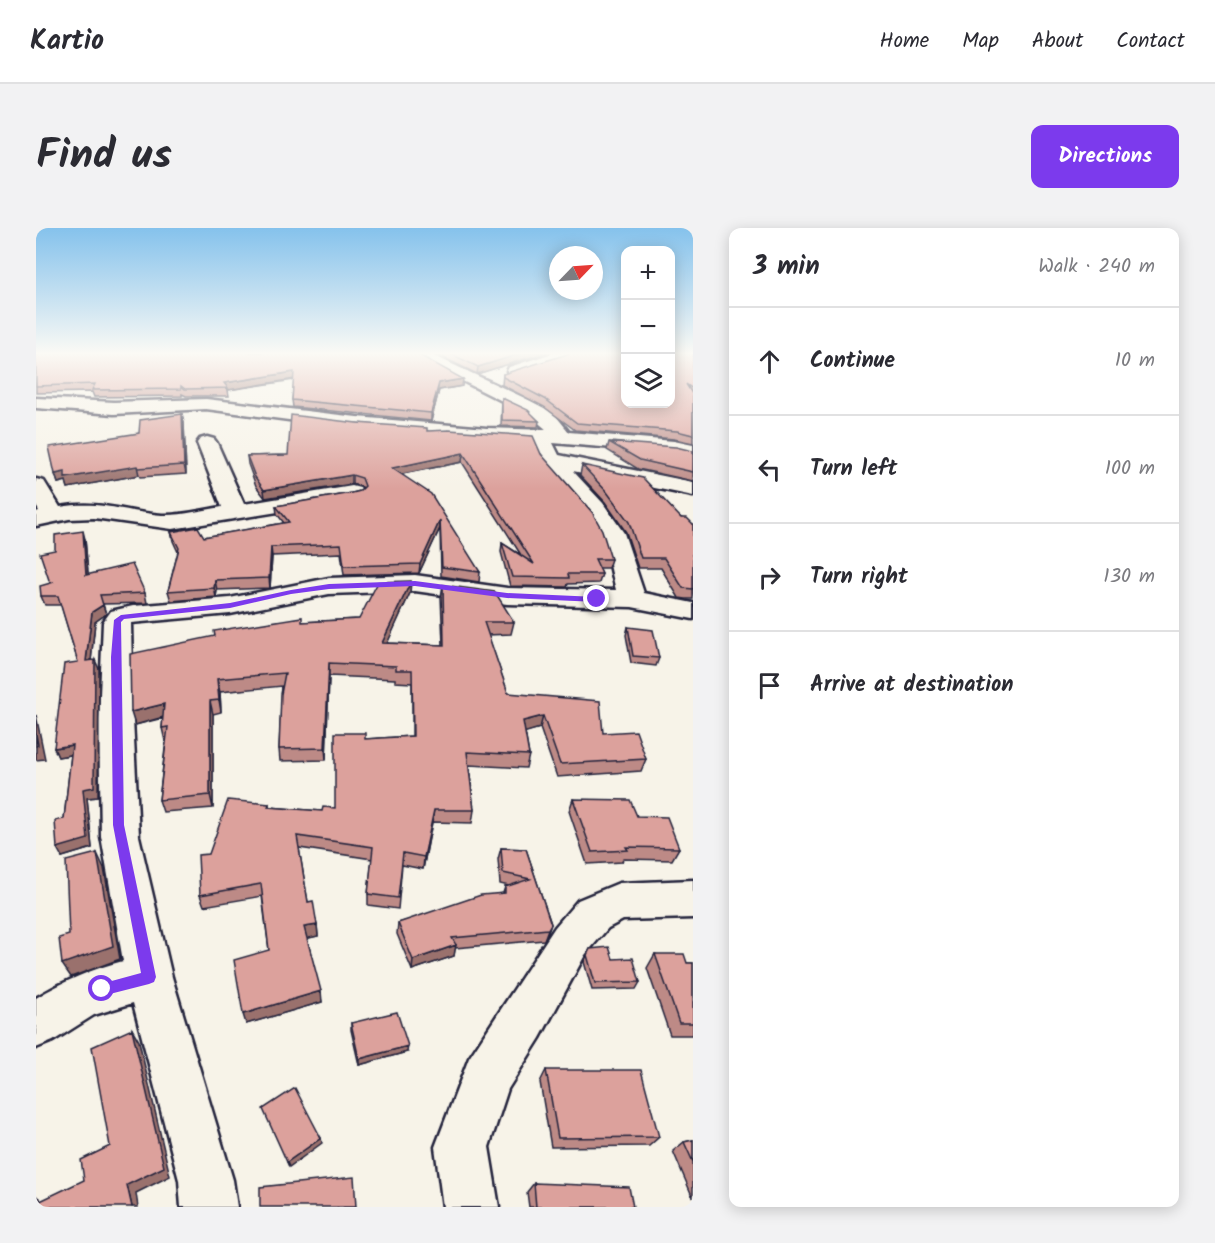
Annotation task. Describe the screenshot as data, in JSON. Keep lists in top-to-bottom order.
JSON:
{
  "north": "top right",
  "page": {
    "header": "Kartio",
    "nav": [
      "Home",
      "Map",
      "About",
      "Contact"
    ],
    "title": "Find us",
    "buttons": "Directions",
    "heading": ["3 min", "Walk · 240 m"],
    "map_buttons": ["+", "−"],
    "list": [
      ["Continue", "10 m"],
      ["Turn left", "100 m"],
      ["Turn right", "130 m"],
      "Arrive at destination"
    ]
  }
}
